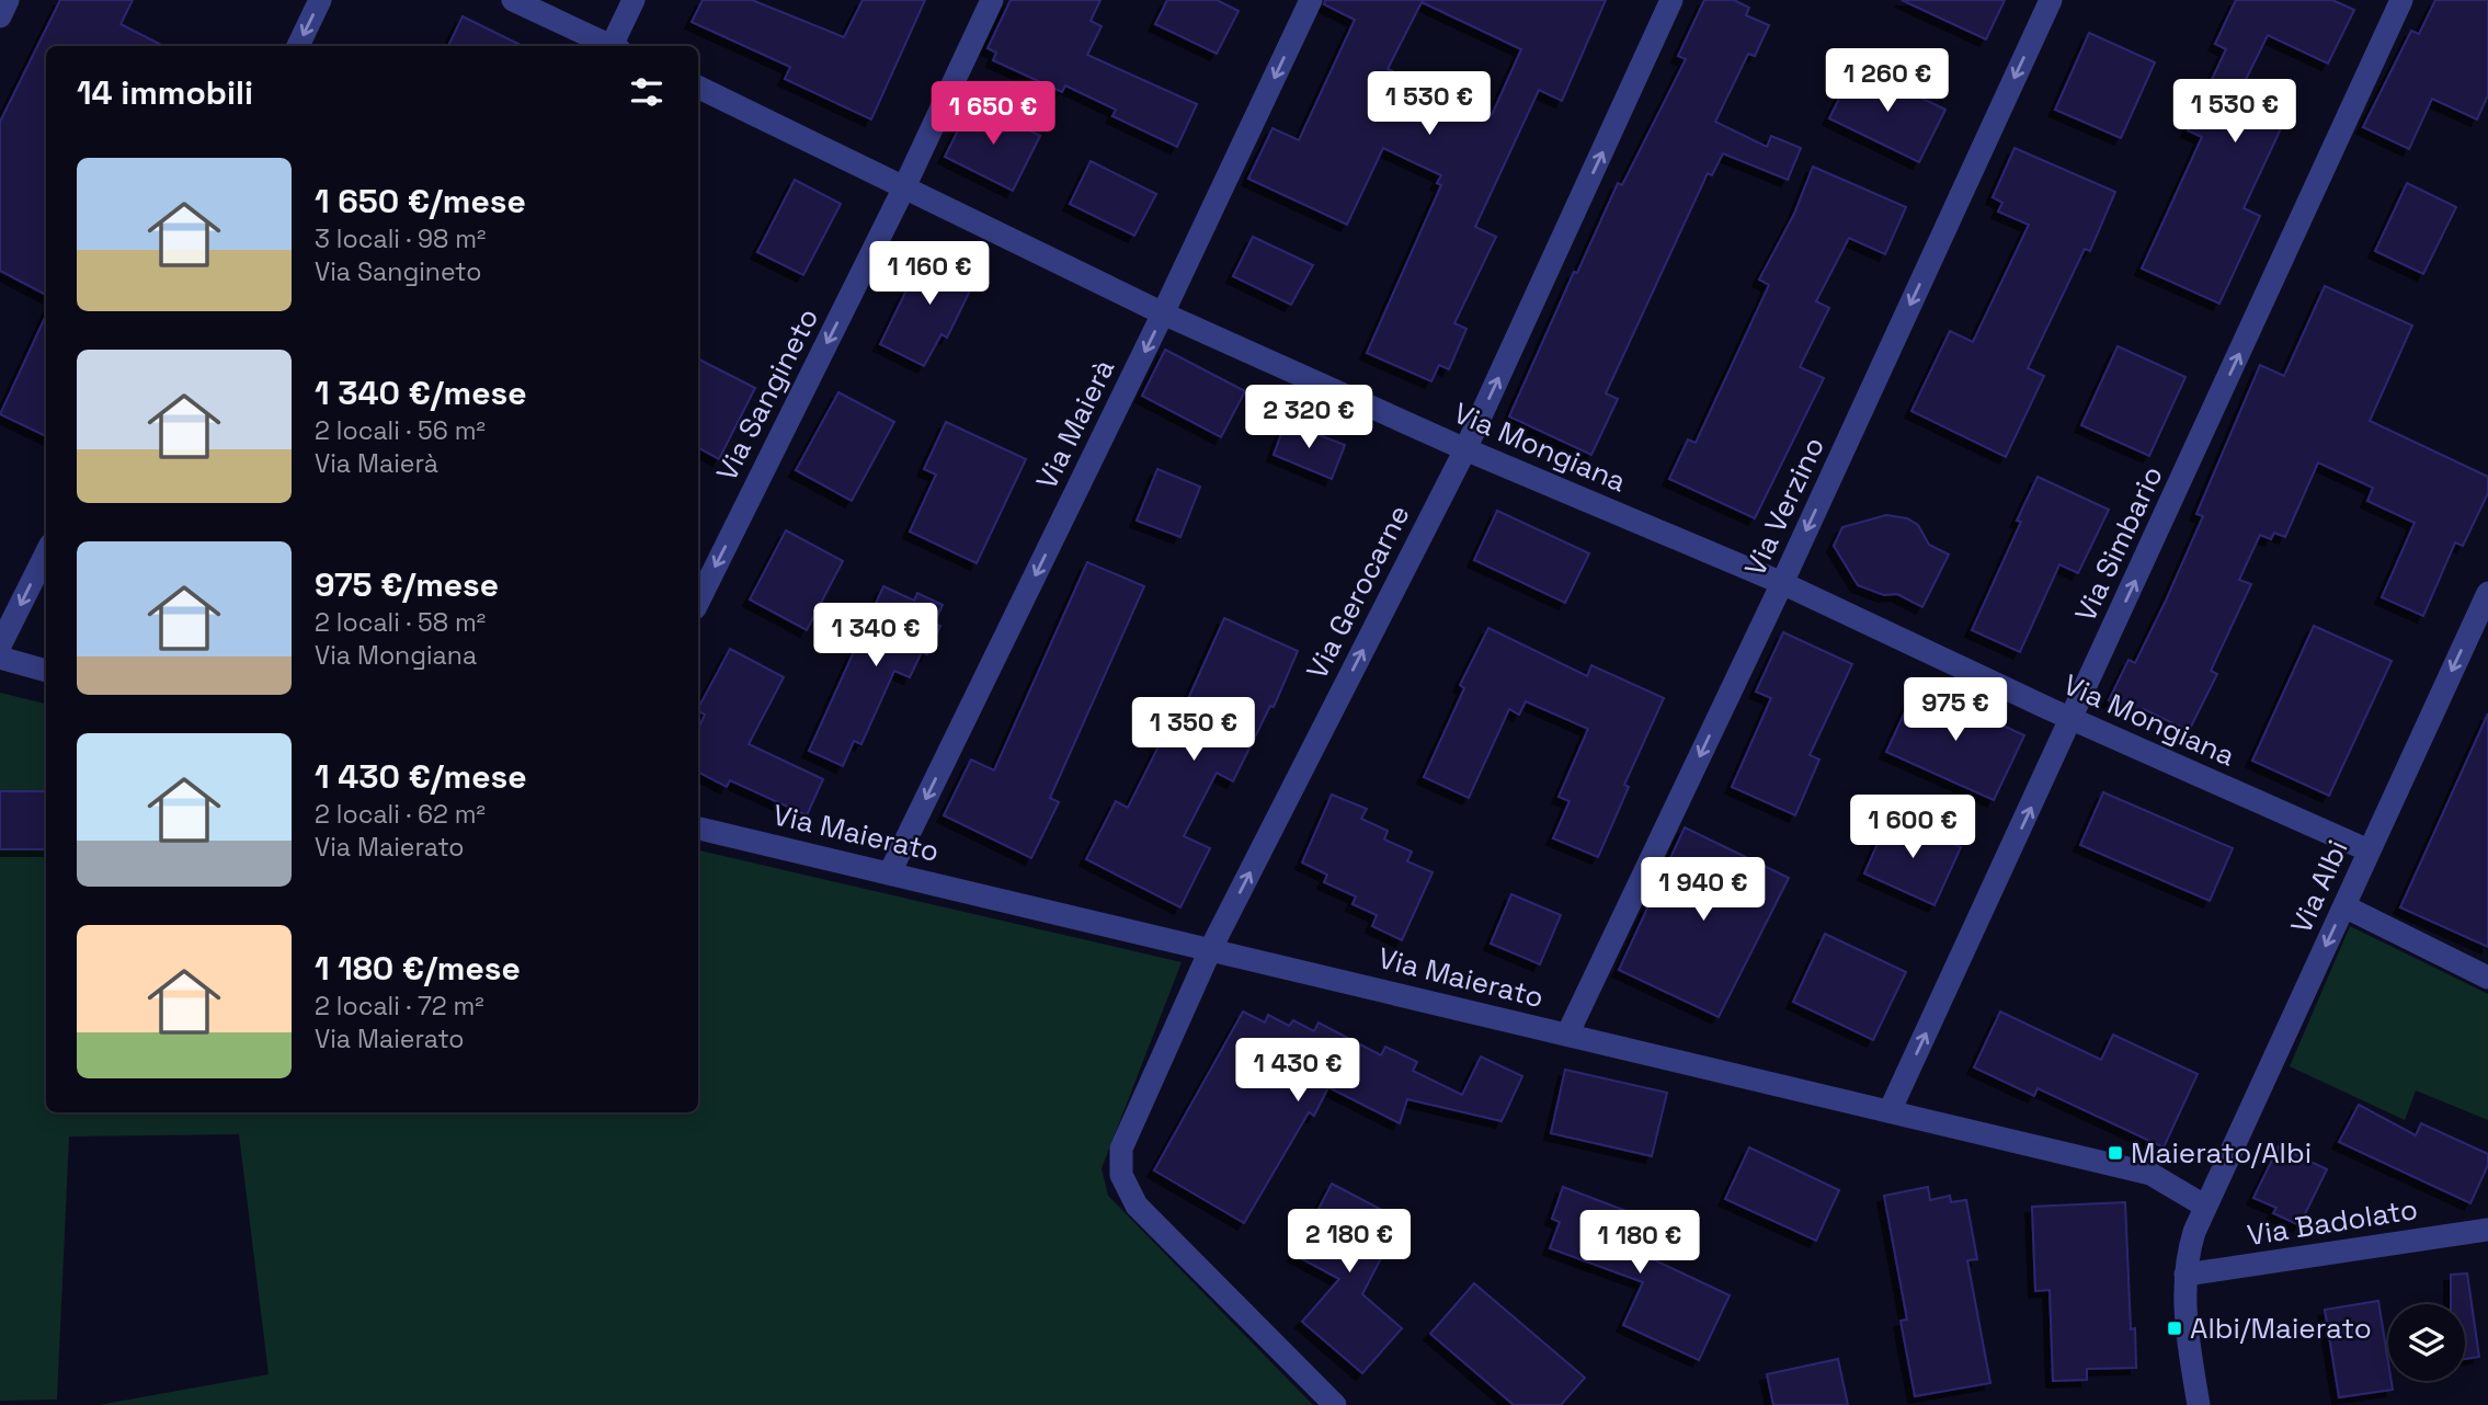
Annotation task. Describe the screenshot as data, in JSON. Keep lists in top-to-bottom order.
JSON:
{
  "streets": {
    "street": [
      "Via Sangineto",
      "Via Maierà",
      "Via Mongiana",
      "Via Verzino",
      "Via Simbario",
      "Via Gerocarne",
      "Via Maierato",
      "Via Albi",
      "Via Badolato"
    ]
  },
  "crossings": [
    ["Via Sangineto", "Via Mongiana"],
    ["Via Maierà", "Via Mongiana"],
    ["Via Maierà", "Via Maierato"],
    ["Via Mongiana", "Via Verzino"],
    ["Via Mongiana", "Via Simbario"],
    ["Via Mongiana", "Via Gerocarne"],
    ["Via Mongiana", "Via Albi"],
    ["Via Verzino", "Via Maierato"],
    ["Via Simbario", "Via Maierato"],
    ["Via Gerocarne", "Via Maierato"],
    ["Via Maierato", "Via Albi"],
    ["Via Albi", "Via Badolato"]
  ],
  "one_way": [
    "Via Sangineto",
    "Via Maierà",
    "Via Verzino",
    "Via Simbario",
    "Via Gerocarne",
    "Via Albi"
  ],
  "places": {
    "transit": ["Maierato/Albi", "Albi/Maierato"]
  },
  "page": {
    "heading": "14 immobili",
    "price": [
      "1 260 €",
      "1 530 €",
      "1 530 €",
      "1 650 €",
      "1 160 €",
      "2 320 €",
      "1 340 €",
      "975 €",
      "1 350 €",
      "1 600 €",
      "1 940 €",
      "1 430 €",
      "2 180 €",
      "1 180 €"
    ],
    "list": [
      {
        "name": "1 650 €/mese",
        "note": "3 locali · 98 m² · Via Sangineto"
      },
      {
        "name": "1 340 €/mese",
        "note": "2 locali · 56 m² · Via Maierà"
      },
      {
        "name": "975 €/mese",
        "note": "2 locali · 58 m² · Via Mongiana"
      },
      {
        "name": "1 430 €/mese",
        "note": "2 locali · 62 m² · Via Maierato"
      },
      {
        "name": "1 180 €/mese",
        "note": "2 locali · 72 m² · Via Maierato"
      }
    ]
  }
}
